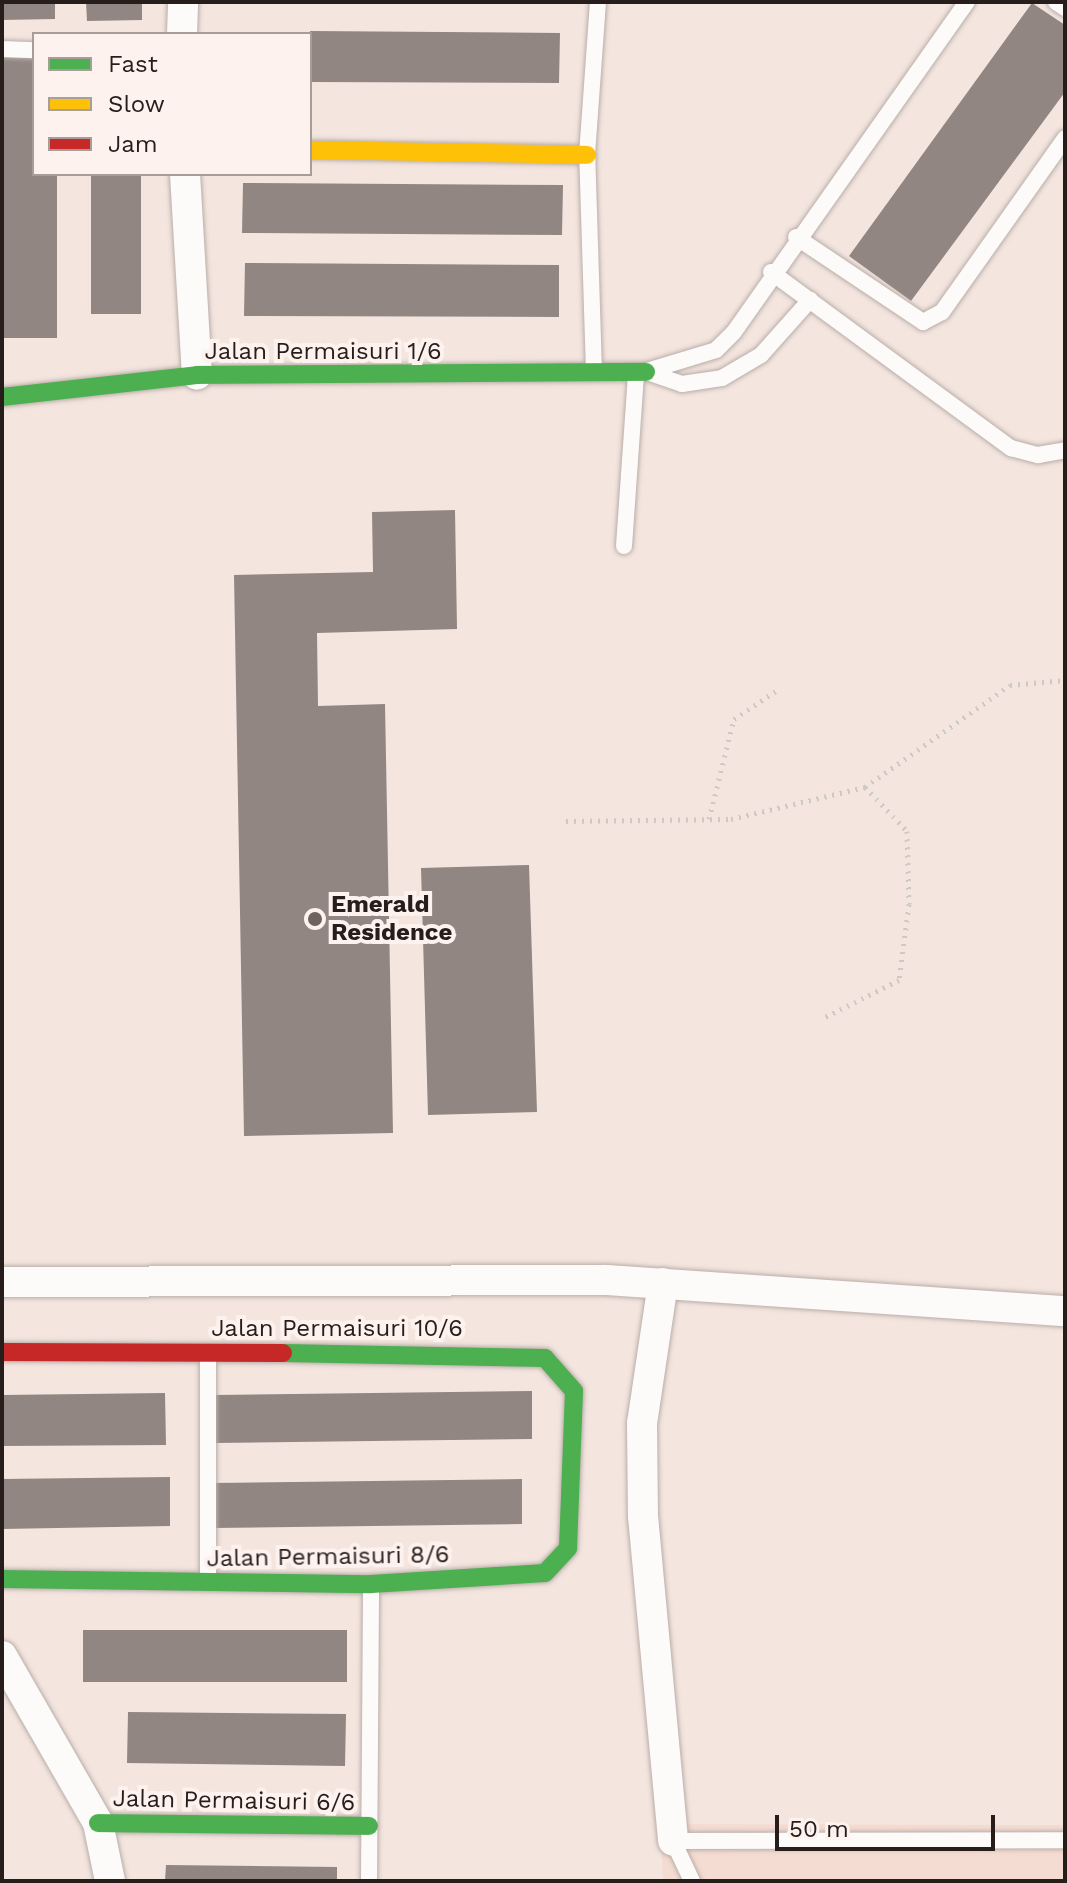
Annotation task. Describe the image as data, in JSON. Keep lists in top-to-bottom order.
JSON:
{
  "streets": {
    "street": [
      "Jalan Permaisuri 1/6",
      "Jalan Permaisuri 10/6",
      "Jalan Permaisuri 8/6",
      "Jalan Permaisuri 6/6"
    ]
  },
  "crossings": [
    ["Jalan Permaisuri 10/6", "Jalan Permaisuri 8/6"]
  ],
  "places": ["Emerald Residence"],
  "legend": ["Fast", "Slow", "Jam"],
  "scale_bar": "50 m"
}
